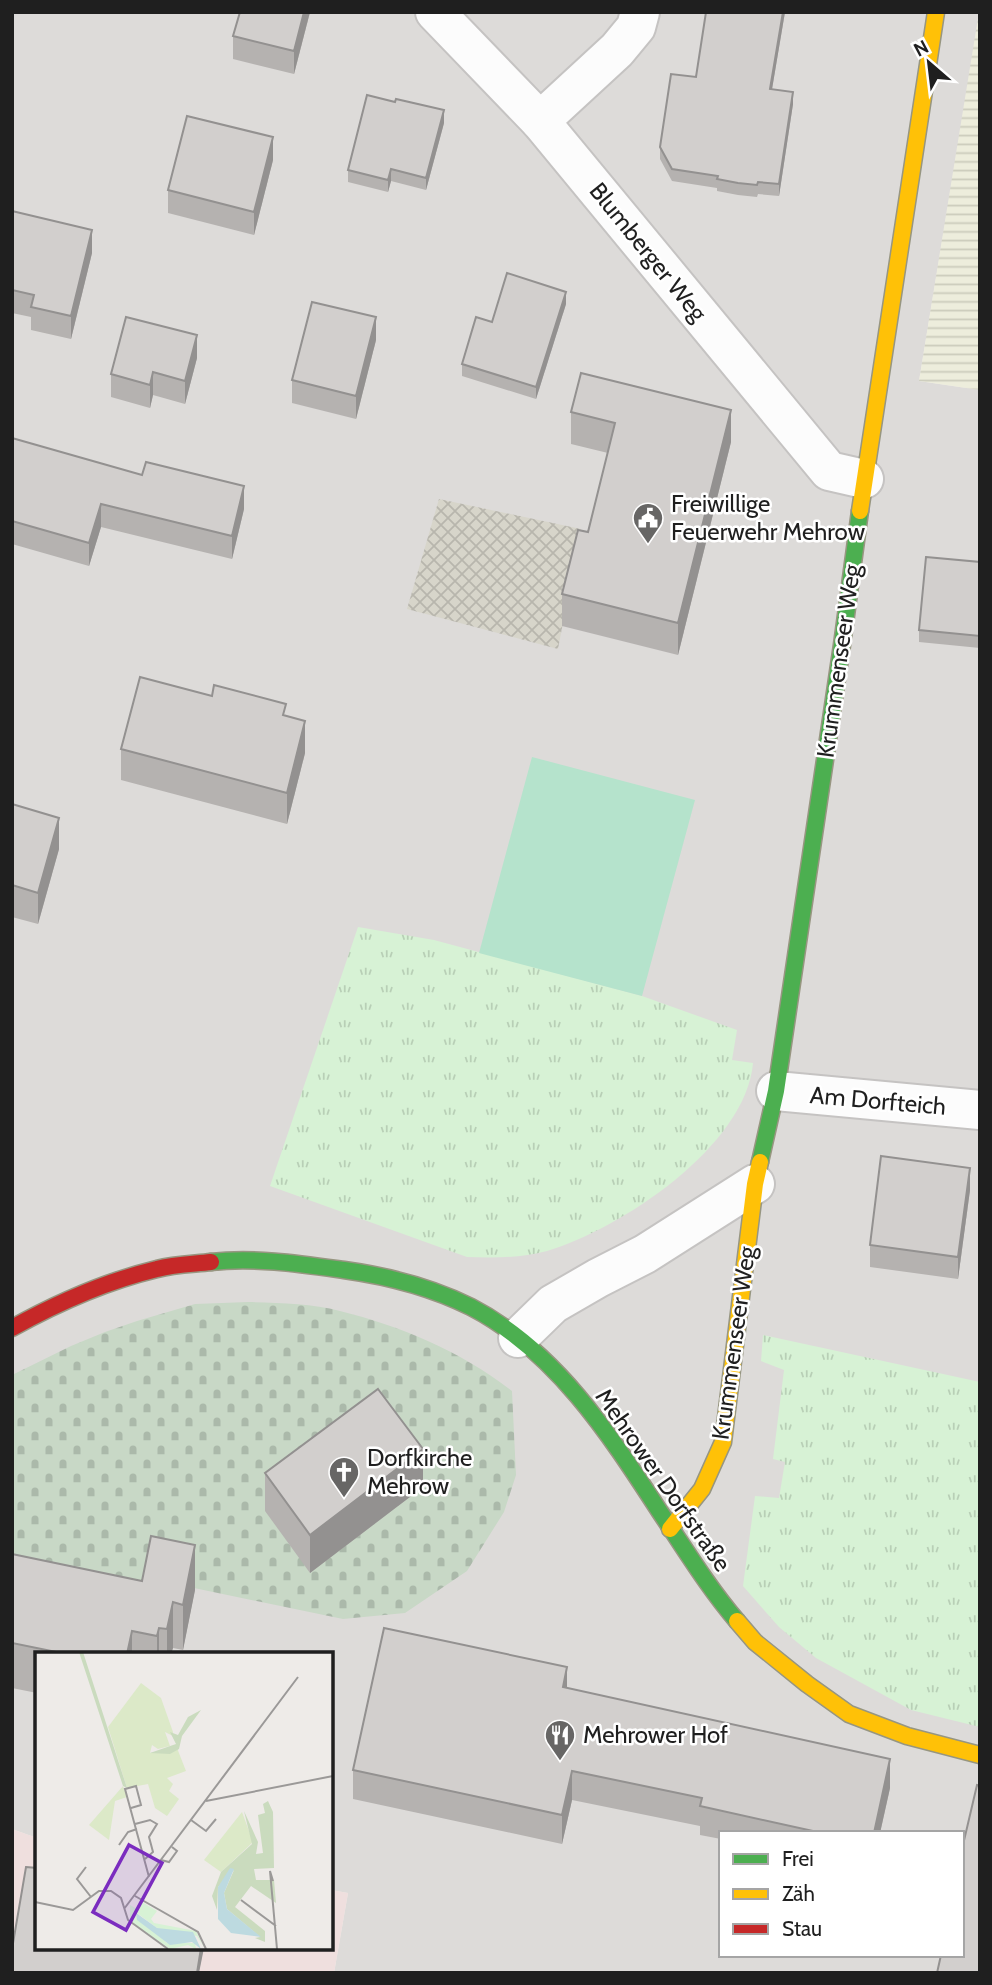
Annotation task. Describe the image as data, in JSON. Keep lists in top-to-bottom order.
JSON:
{
  "streets": {
    "street": [
      "Blumberger Weg",
      "Krummenseer Weg",
      "Am Dorfteich",
      "Mehrower Dorfstraße"
    ]
  },
  "crossings": [
    ["Blumberger Weg", "Krummenseer Weg"],
    ["Krummenseer Weg", "Am Dorfteich"],
    ["Krummenseer Weg", "Mehrower Dorfstraße"]
  ],
  "places": {
    "public building": ["Freiwillige Feuerwehr Mehrow"],
    "church": ["Dorfkirche Mehrow"],
    "restaurant": ["Mehrower Hof"]
  },
  "legend": ["Frei", "Zäh", "Stau"],
  "north": "top left"
}
